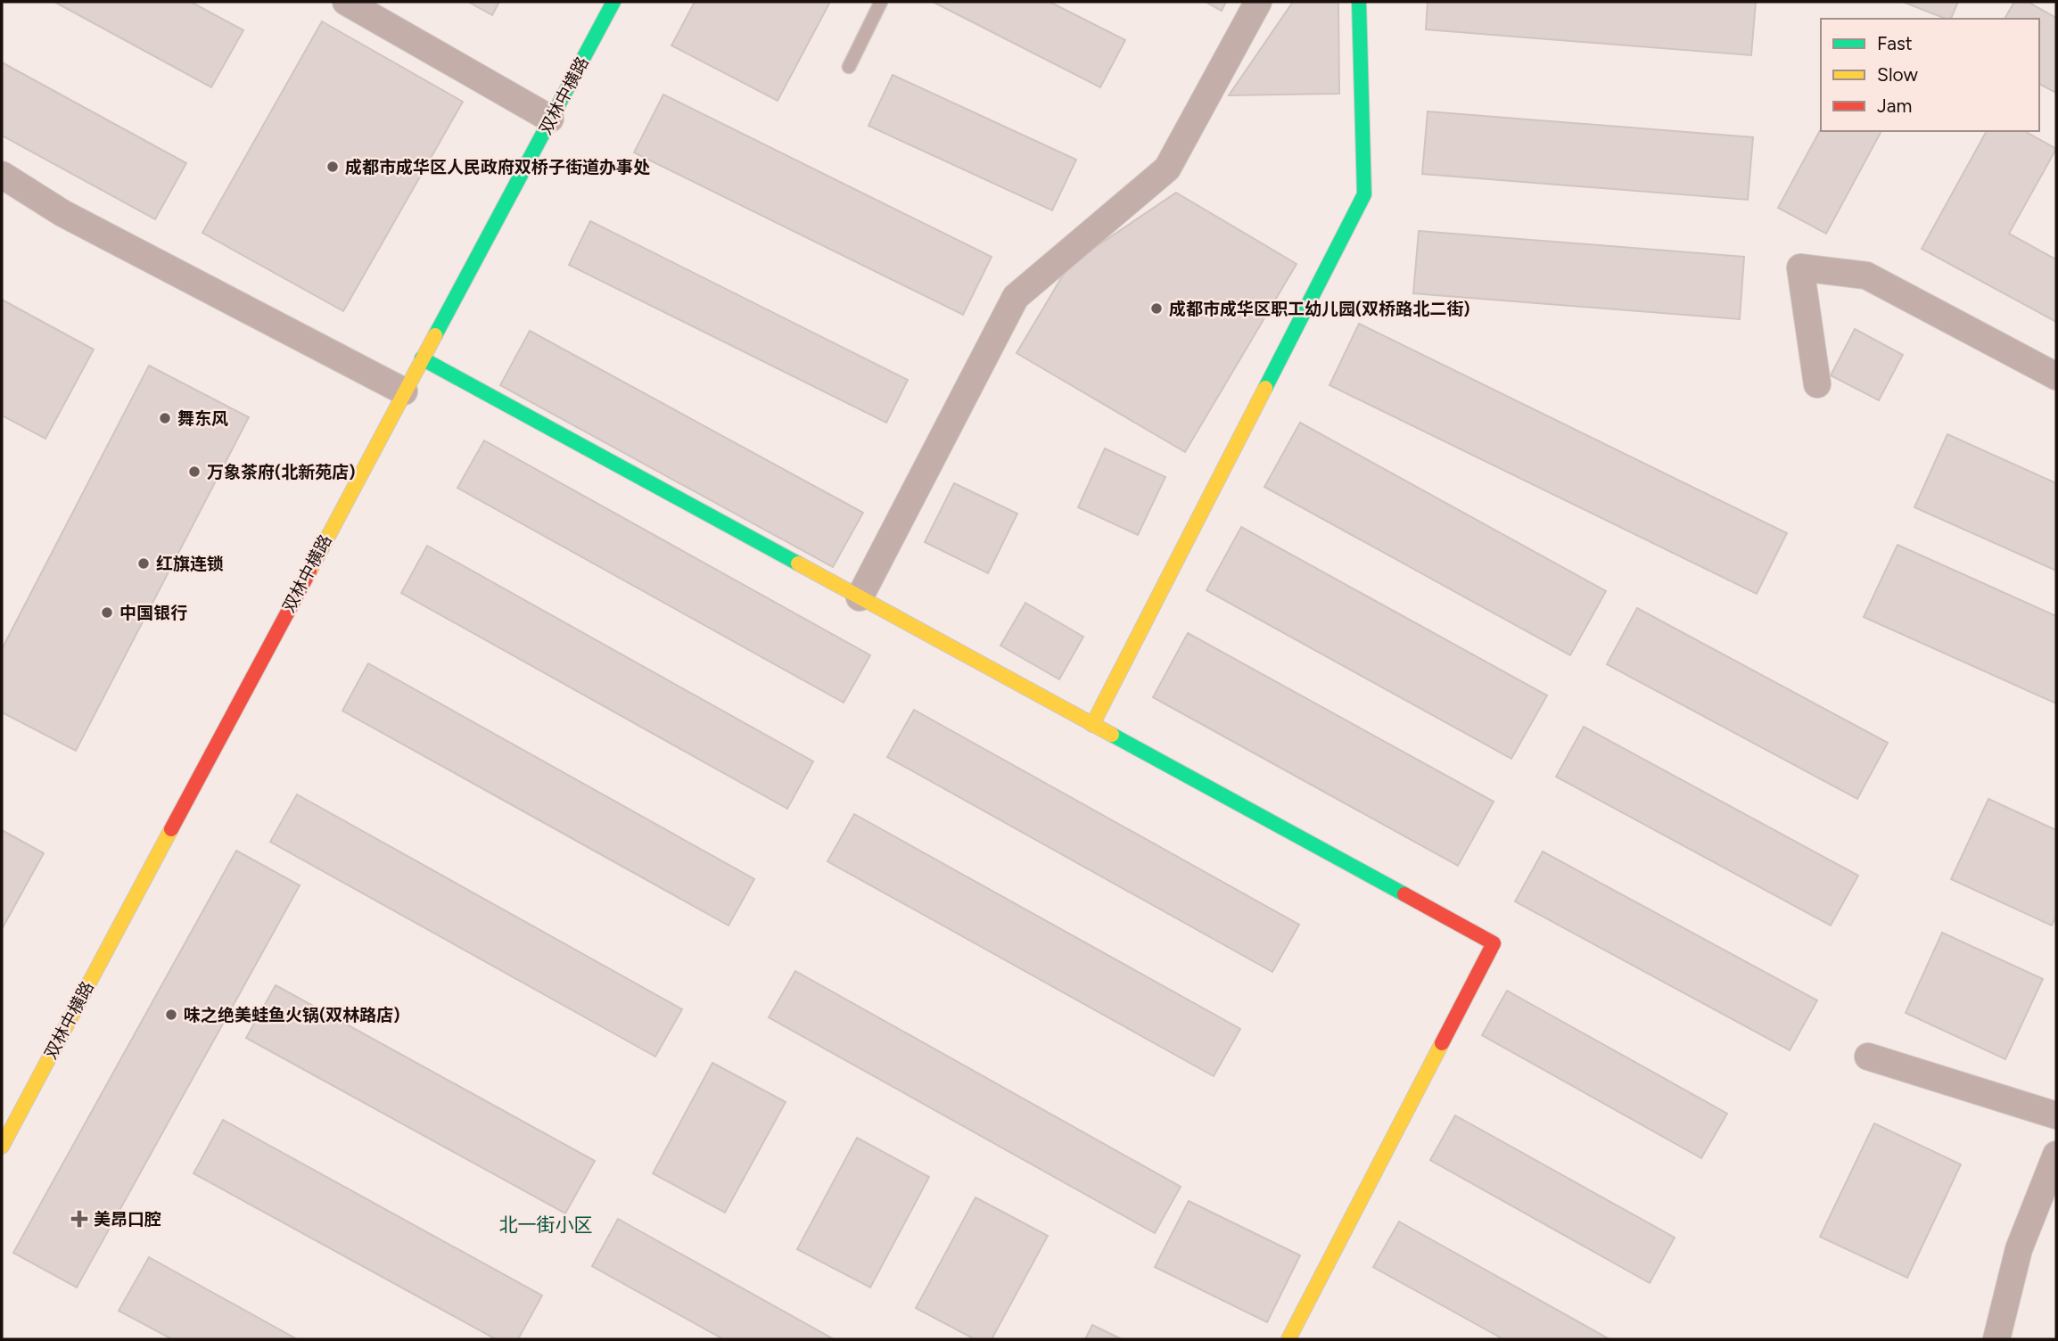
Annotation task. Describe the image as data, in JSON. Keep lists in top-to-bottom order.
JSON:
{
  "streets": {
    "street": ["双林中横路"]
  },
  "districts": ["北一街小区"],
  "places": {
    "other": [
      "成都市成华区人民政府双桥子街道办事处",
      "成都市成华区职工幼儿园(双桥路北二街)",
      "舞东风",
      "万象茶府(北新苑店)",
      "红旗连锁",
      "中国银行",
      "味之绝美蛙鱼火锅(双林路店)"
    ],
    "health": ["美昂口腔"]
  },
  "legend": ["Fast", "Slow", "Jam"]
}
